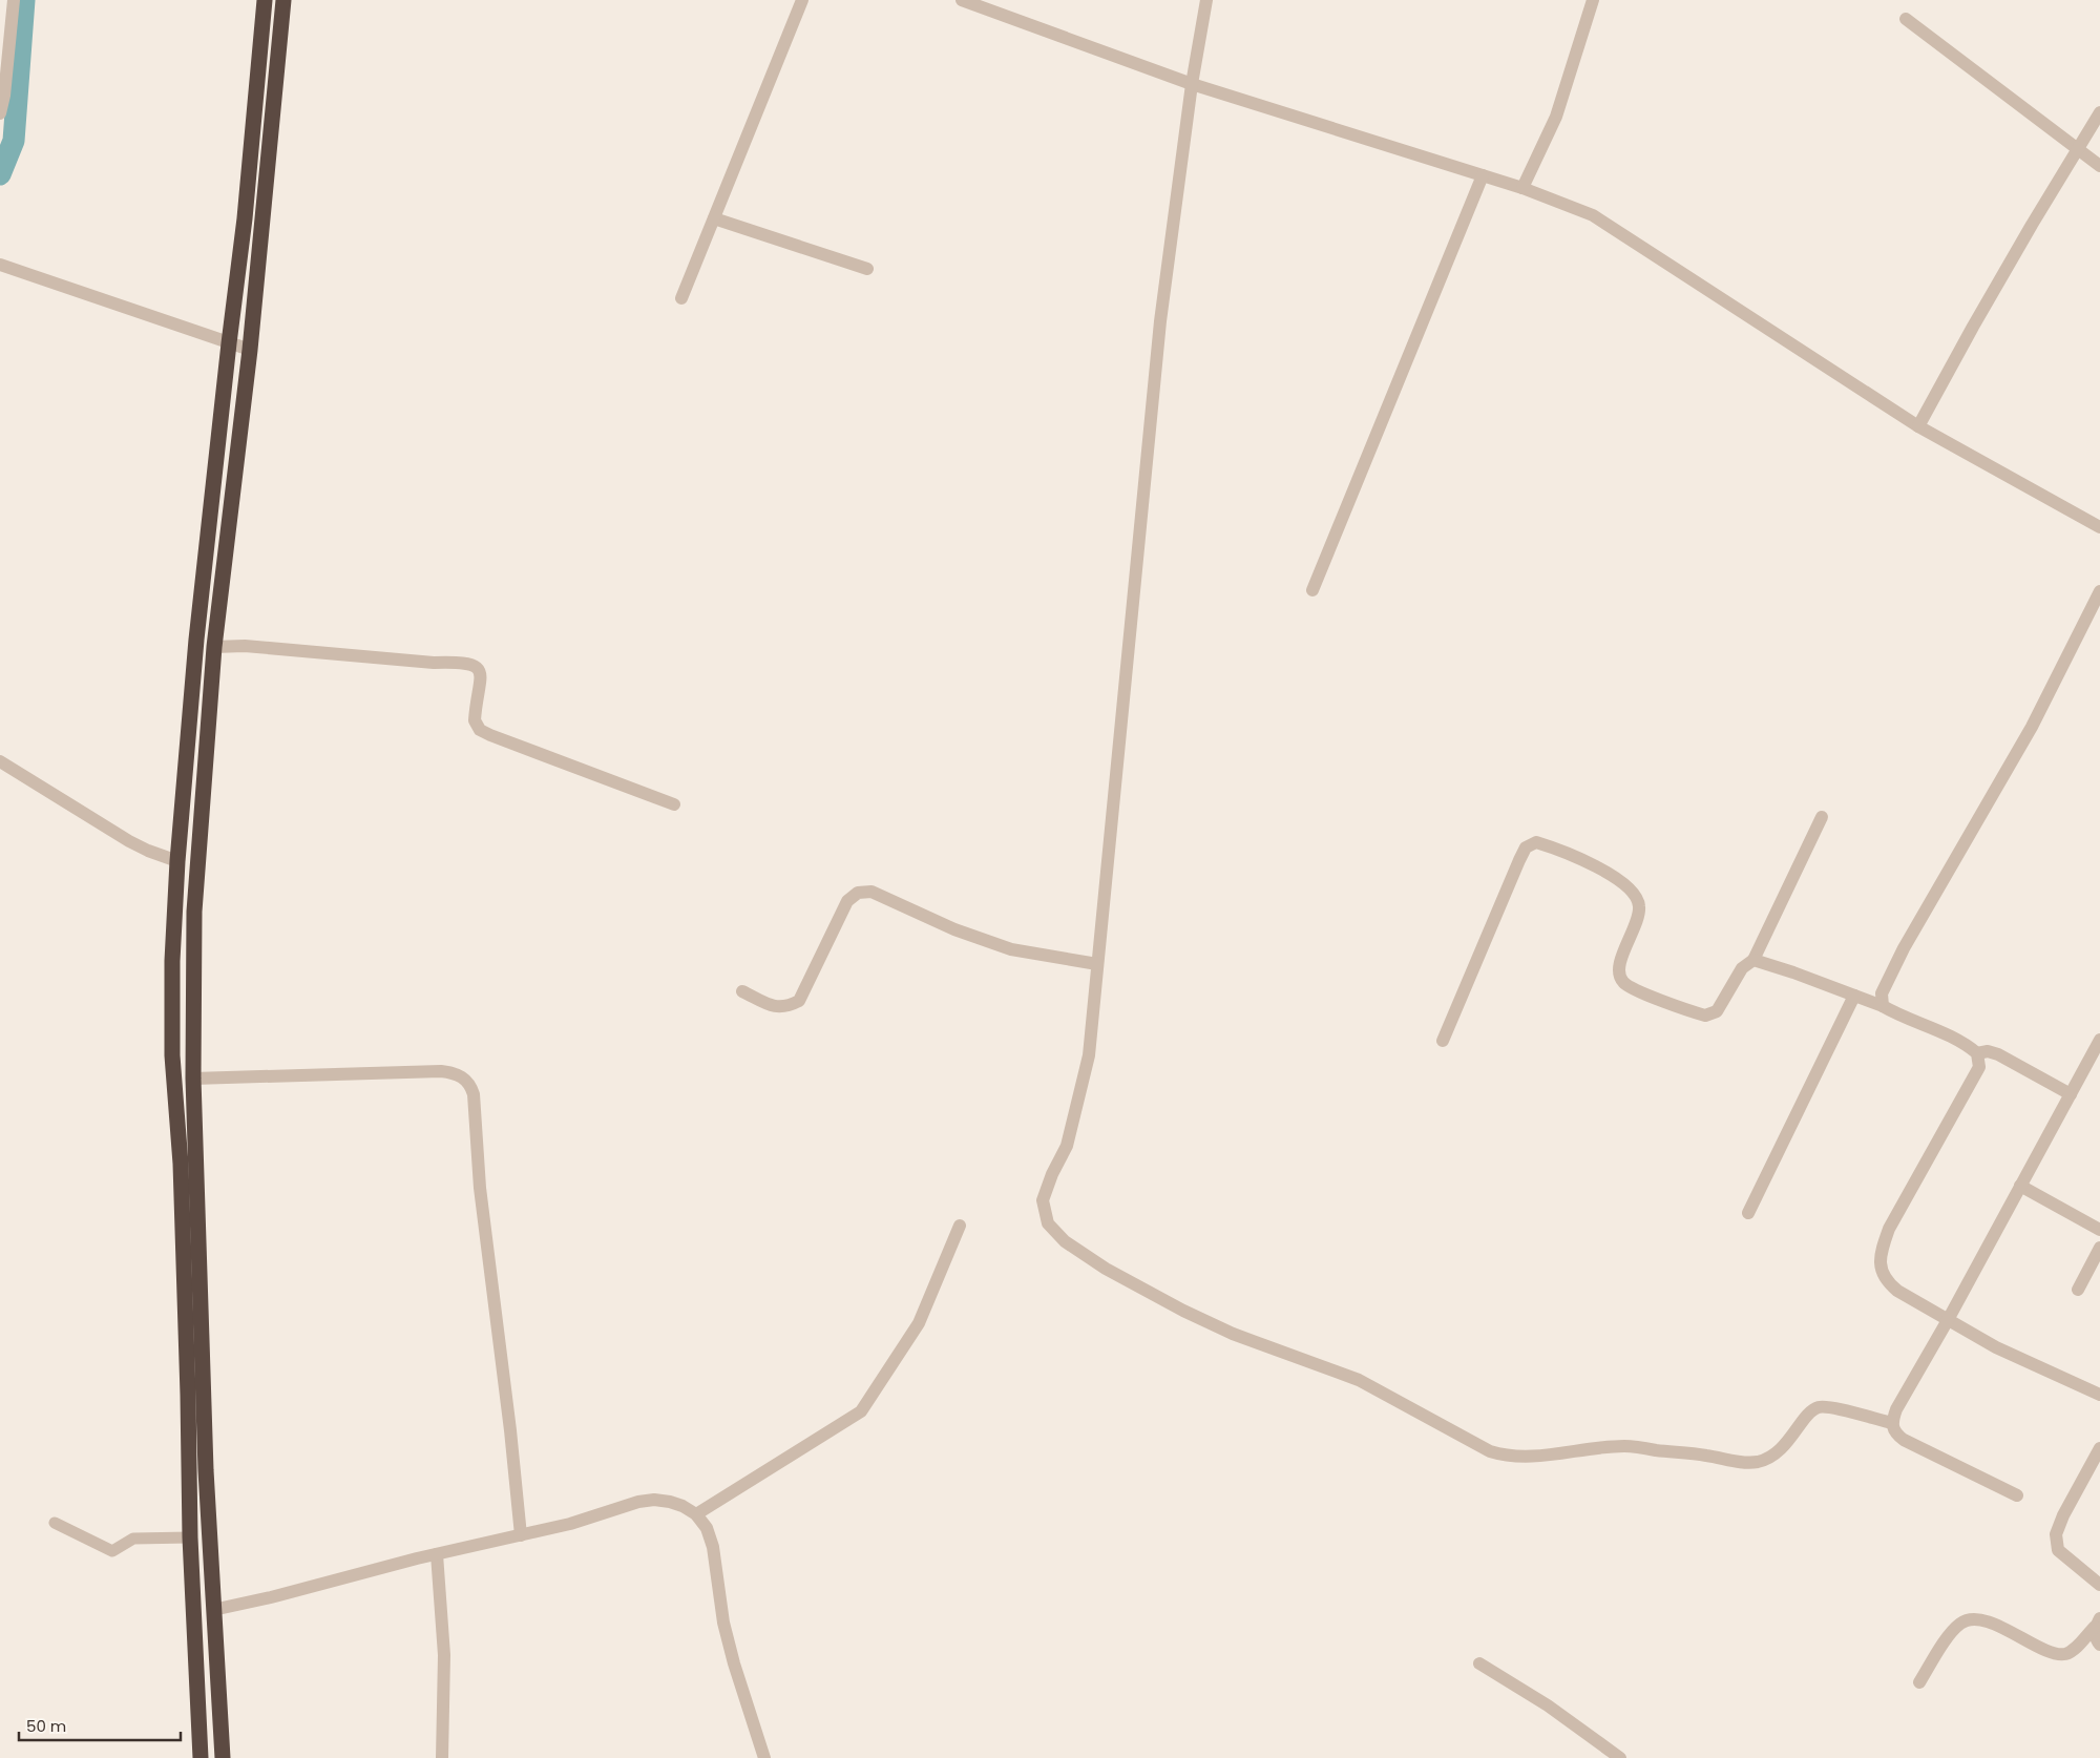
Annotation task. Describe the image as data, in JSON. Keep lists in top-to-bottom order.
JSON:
{
  "scale_bar": "50 m"
}
